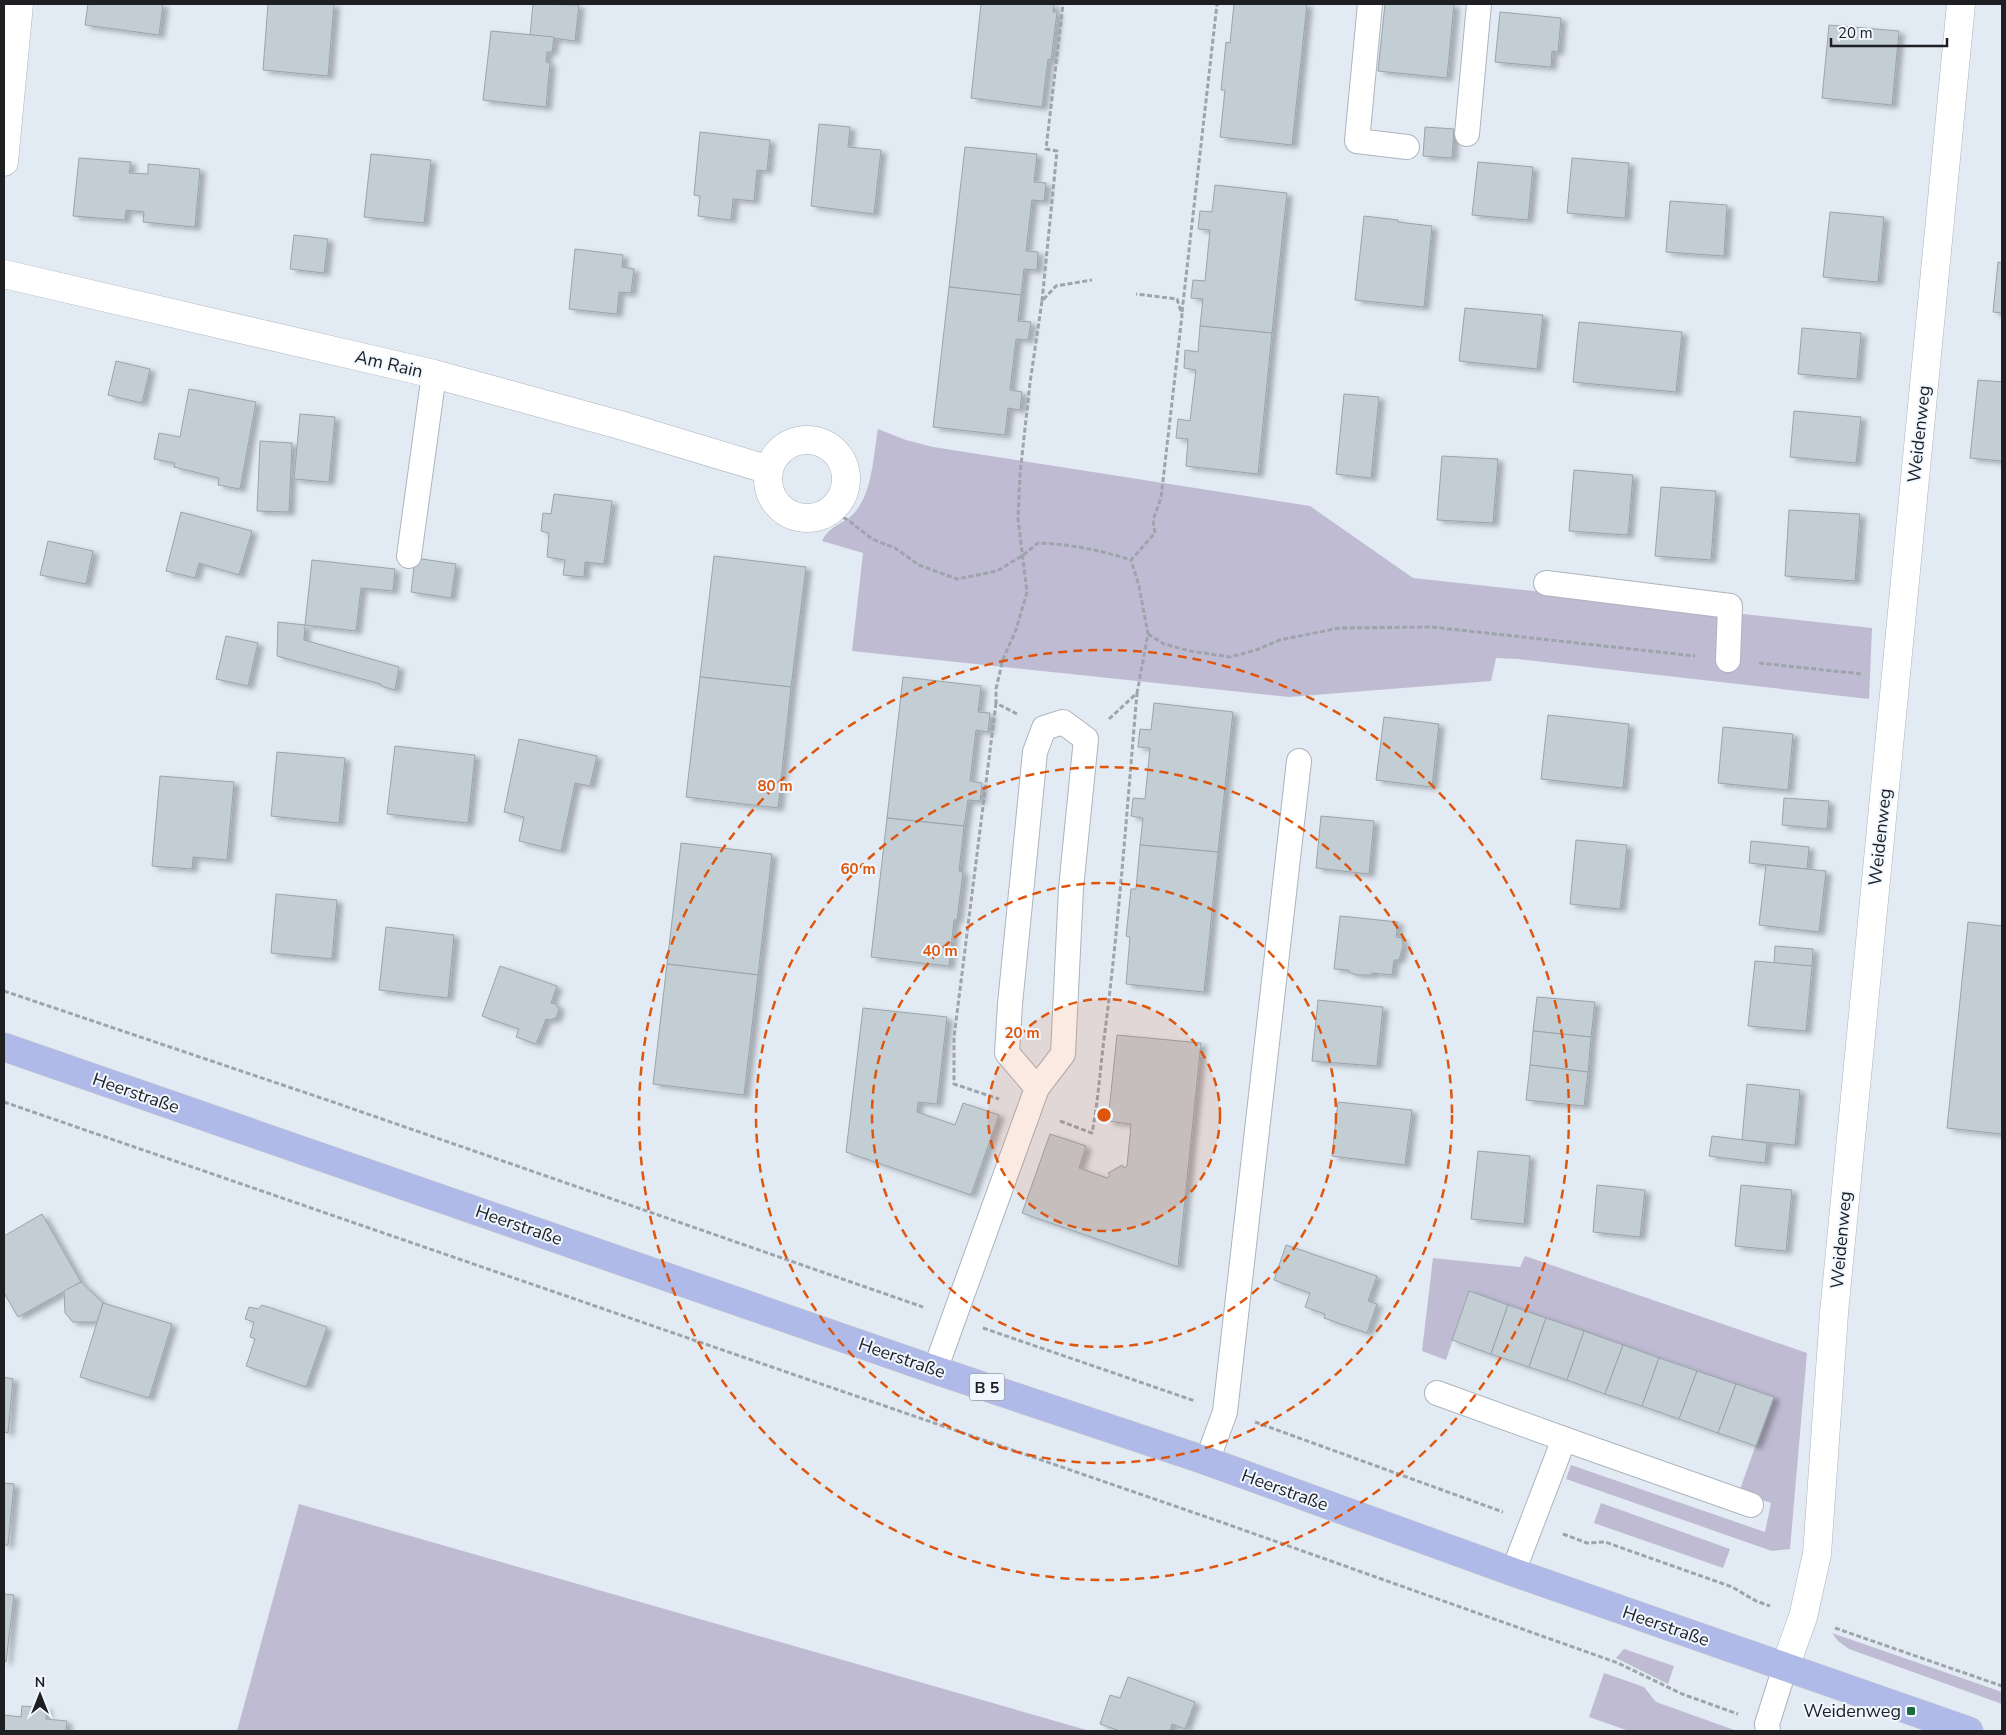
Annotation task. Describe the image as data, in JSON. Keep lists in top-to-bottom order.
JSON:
{
  "streets": {
    "main road": ["Heerstraße", "B 5"],
    "street": ["Am Rain", "Weidenweg"]
  },
  "crossings": [
    ["Weidenweg", "Heerstraße"]
  ],
  "places": {
    "transit": ["Weidenweg"]
  },
  "scale_bar": "20 m",
  "north": "top",
  "rings": [
    "80 m",
    "60 m",
    "40 m",
    "20 m"
  ]
}
